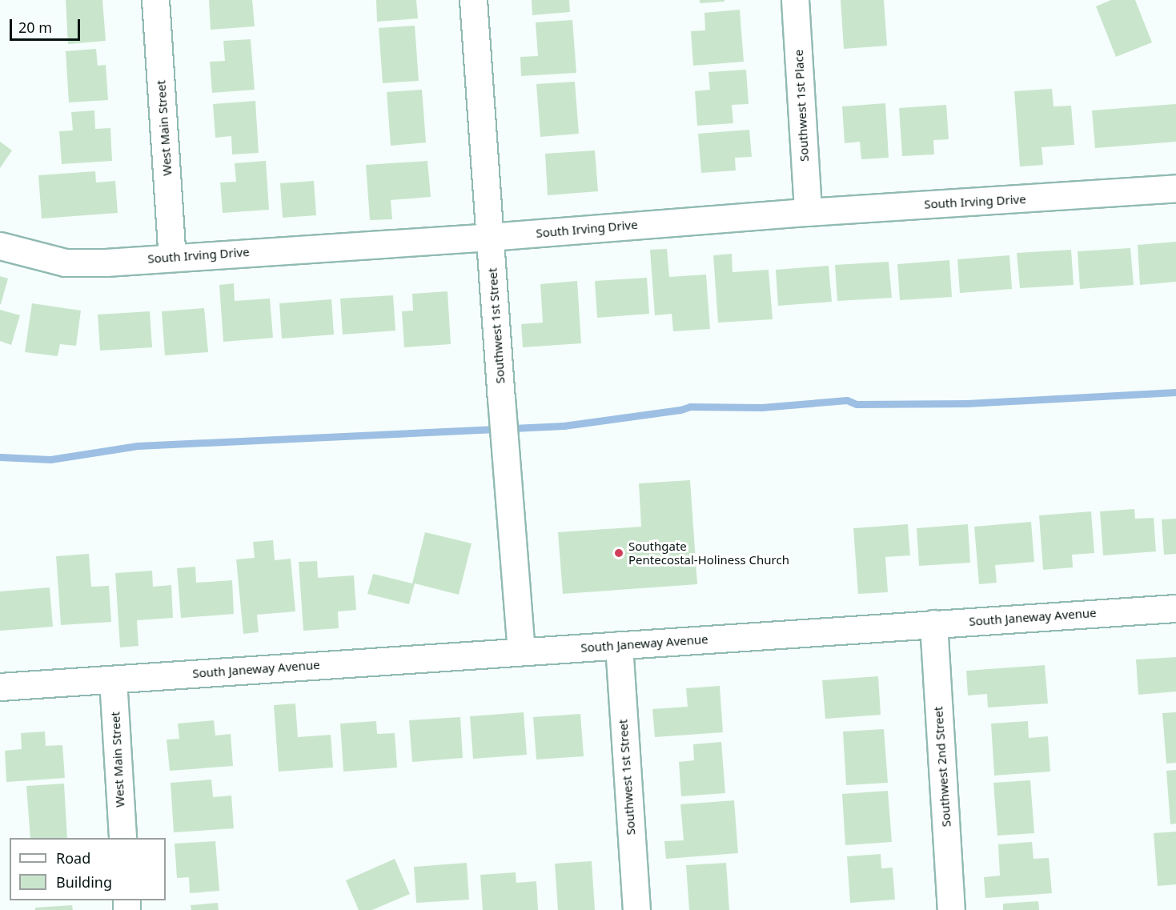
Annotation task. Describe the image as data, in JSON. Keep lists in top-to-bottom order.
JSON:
{
  "streets": {
    "street": [
      "Southwest 1st Place",
      "West Main Street",
      "South Irving Drive",
      "Southwest 1st Street",
      "South Janeway Avenue",
      "Southwest 2nd Street"
    ]
  },
  "crossings": [
    ["Southwest 1st Place", "South Irving Drive"],
    ["West Main Street", "South Irving Drive"],
    ["West Main Street", "South Janeway Avenue"],
    ["South Irving Drive", "Southwest 1st Street"],
    ["Southwest 1st Street", "South Janeway Avenue"],
    ["South Janeway Avenue", "Southwest 2nd Street"]
  ],
  "places": ["Southgate Pentecostal-Holiness Church"],
  "legend": ["Road", "Building"],
  "scale_bar": "20 m"
}
